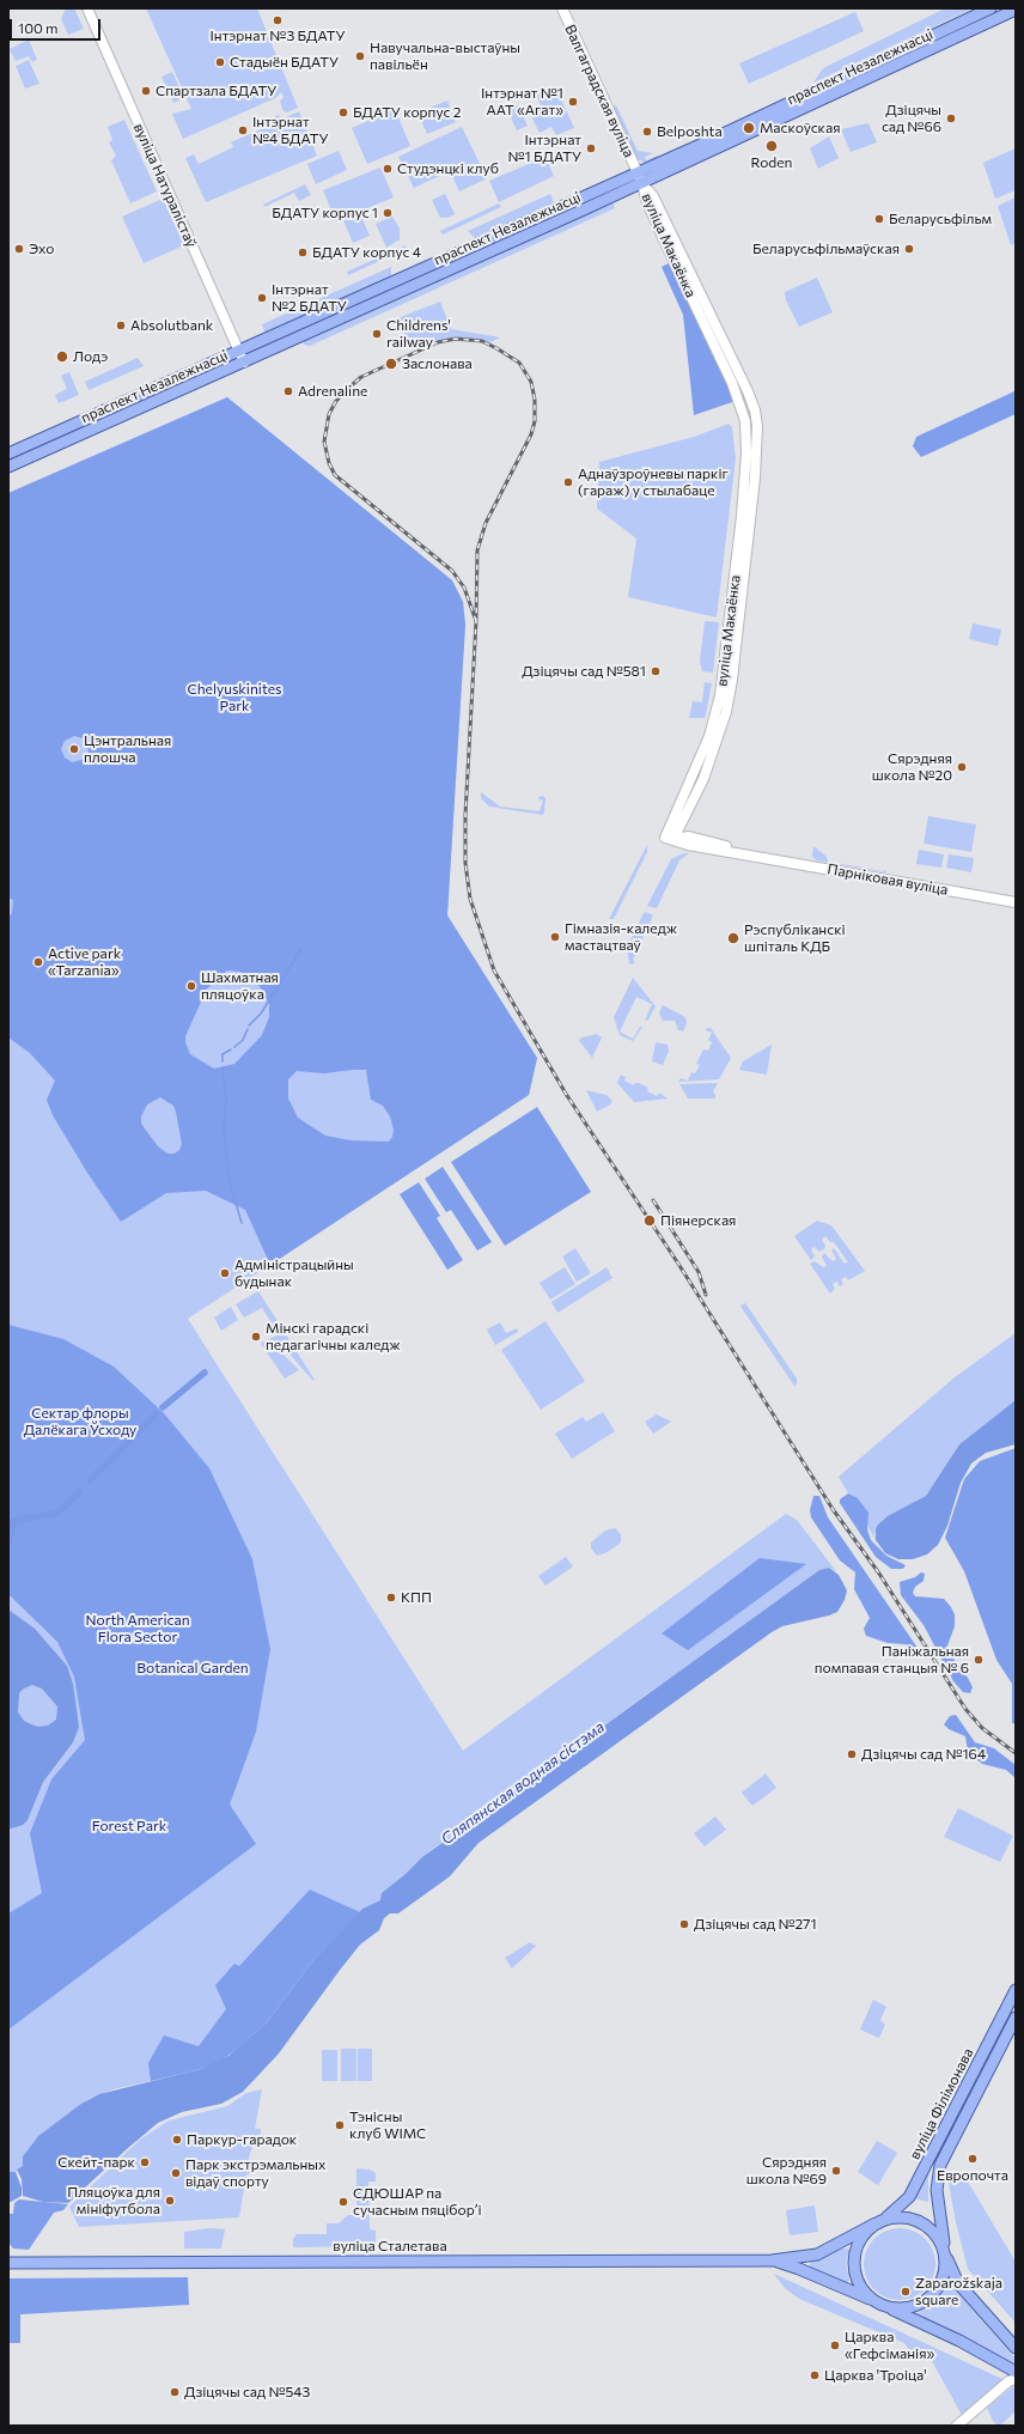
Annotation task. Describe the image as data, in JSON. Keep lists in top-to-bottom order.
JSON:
{
  "streets": {
    "main road": ["праспект Незалежнасці", "вуліца Філімонава", "вуліца Сталетава"],
    "street": [
      "Валгаградская вуліца",
      "вуліца Натуралістаў",
      "вуліца Макаёнка",
      "Парніковая вуліца"
    ]
  },
  "crossings": [
    ["праспект Незалежнасці", "Валгаградская вуліца"],
    ["праспект Незалежнасці", "вуліца Натуралістаў"],
    ["праспект Незалежнасці", "вуліца Макаёнка"],
    ["Валгаградская вуліца", "вуліца Макаёнка"],
    ["вуліца Макаёнка", "Парніковая вуліца"]
  ],
  "water": ["Сляпянская водная сістэма"],
  "parks": [
    "Chelyuskinites Park",
    "Сектар флоры Далёкага Ўсходу",
    "North American Flora Sector",
    "Botanical Garden",
    "Forest Park"
  ],
  "places": [
    "Інтэрнат №3 БДАТУ",
    "Навучальна-выстаўны павільён",
    "Стадыён БДАТУ",
    "Спартзала БДАТУ",
    "Інтэрнат №1 ААТ «Агат»",
    "БДАТУ корпус 2",
    "Дзіцячы сад №66",
    "Маскоўская",
    "Інтэрнат №4 БДАТУ",
    "Belposhta",
    "Roden",
    "Інтэрнат №1 БДАТУ",
    "Студэнцкі клуб",
    "БДАТУ корпус 1",
    "Беларусьфільм",
    "Эхо",
    "Беларусьфільмаўская",
    "БДАТУ корпус 4",
    "Інтэрнат №2 БДАТУ",
    "Absolutbank",
    "Childrens' railway",
    "Лодэ",
    "Заслонава",
    "Adrenaline",
    "Аднаўзроўневы паркіг (гараж) у стылабаце",
    "Дзіцячы сад №581",
    "Цэнтральная плошча",
    "Сярэдняя школа №20",
    "Гімназія-каледж мастацтваў",
    "Рэспубліканскі шпіталь КДБ",
    "Active park «Tarzania»",
    "Шахматная пляцоўка",
    "Піянерская",
    "Адміністрацыйны будынак",
    "Мінскі гарадскі педагагічны каледж",
    "КПП",
    "Паніжальная помпавая станцыя № 6",
    "Дзіцячы сад №164",
    "Дзіцячы сад №271",
    "Тэнісны клуб WIMC",
    "Паркур-гарадок",
    "Европочта",
    "Скейт-парк",
    "Сярэдняя школа №69",
    "Парк экстрэмальных відаў спорту",
    "Пляцоўка для мініфутбола",
    "СДЮШАР па сучасным пяціборʼі",
    "Zaparožskaja square",
    "Царква «Гефсіманія»",
    "Царква 'Троіца'",
    "Дзіцячы сад №543"
  ],
  "scale_bar": "100 m"
}
